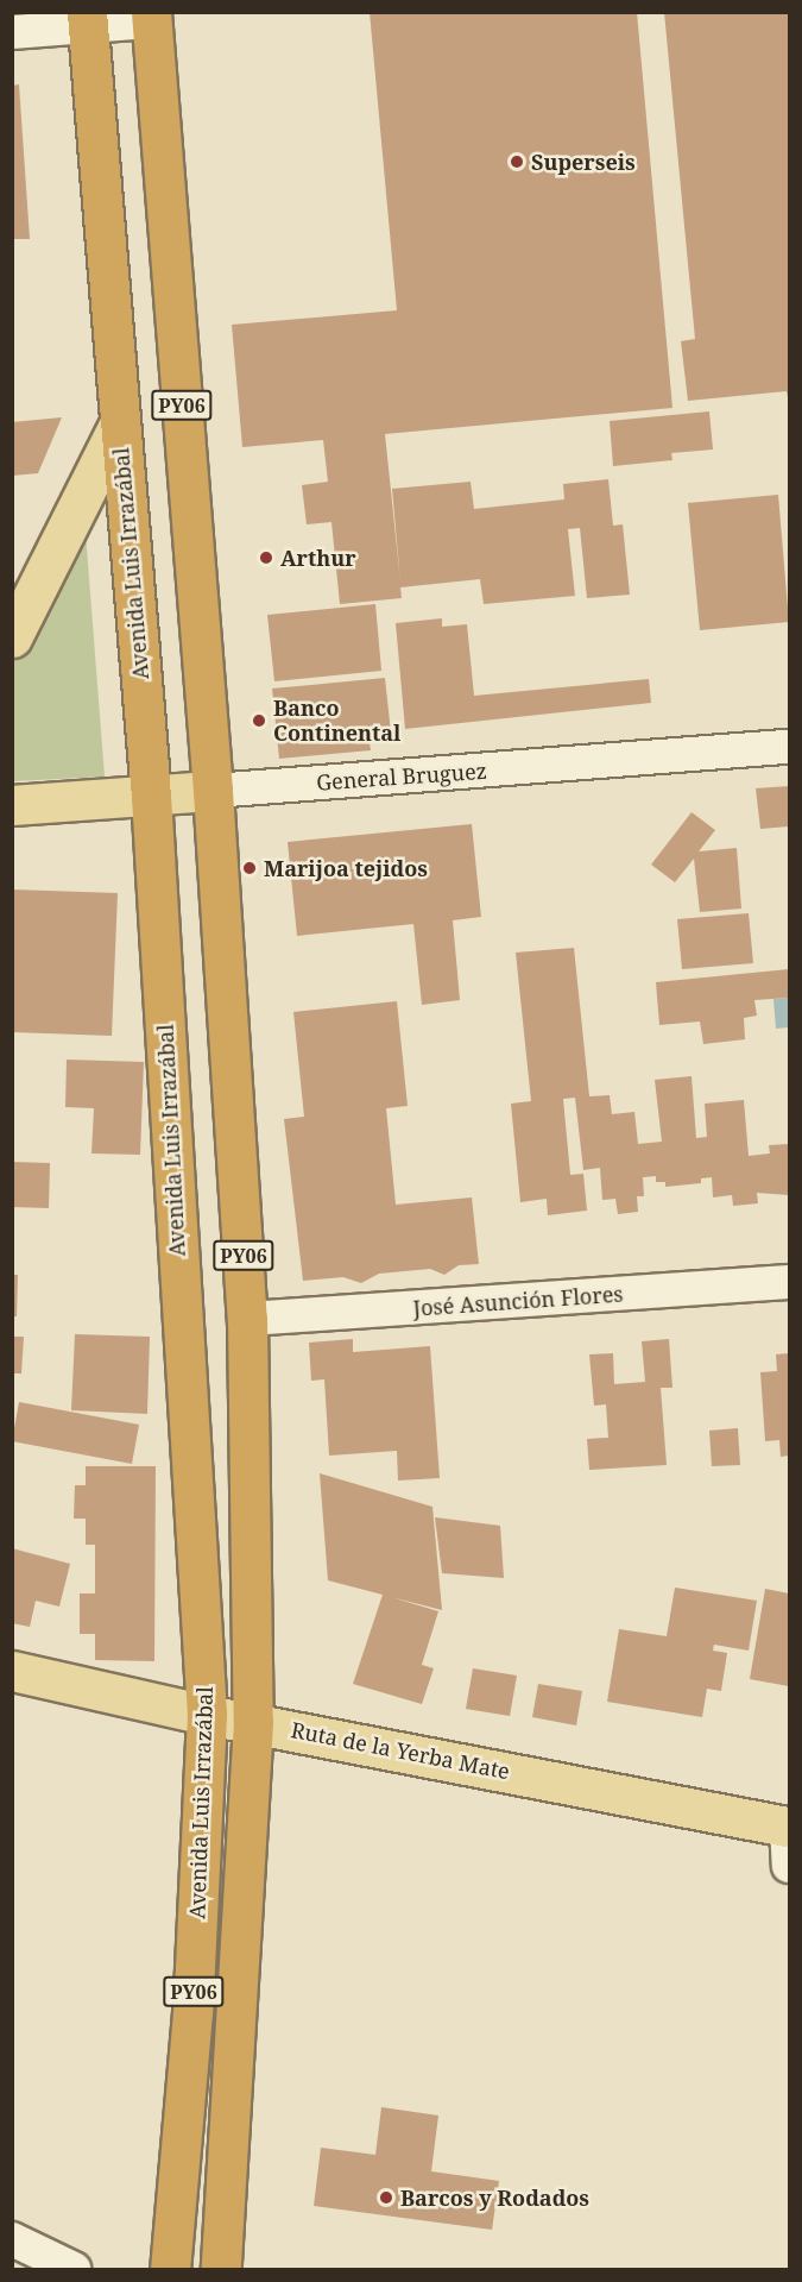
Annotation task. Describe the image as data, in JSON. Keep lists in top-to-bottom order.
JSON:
{
  "streets": {
    "highway": ["PY06", "Avenida Luis Irrazábal"],
    "main road": ["General Bruguez", "Ruta de la Yerba Mate"],
    "street": ["José Asunción Flores"]
  },
  "crossings": [
    ["Avenida Luis Irrazábal", "General Bruguez"],
    ["Avenida Luis Irrazábal", "José Asunción Flores"],
    ["Avenida Luis Irrazábal", "Ruta de la Yerba Mate"]
  ],
  "places": [
    "Superseis",
    "Arthur",
    "Banco Continental",
    "Marijoa tejidos",
    "Barcos y Rodados"
  ]
}
